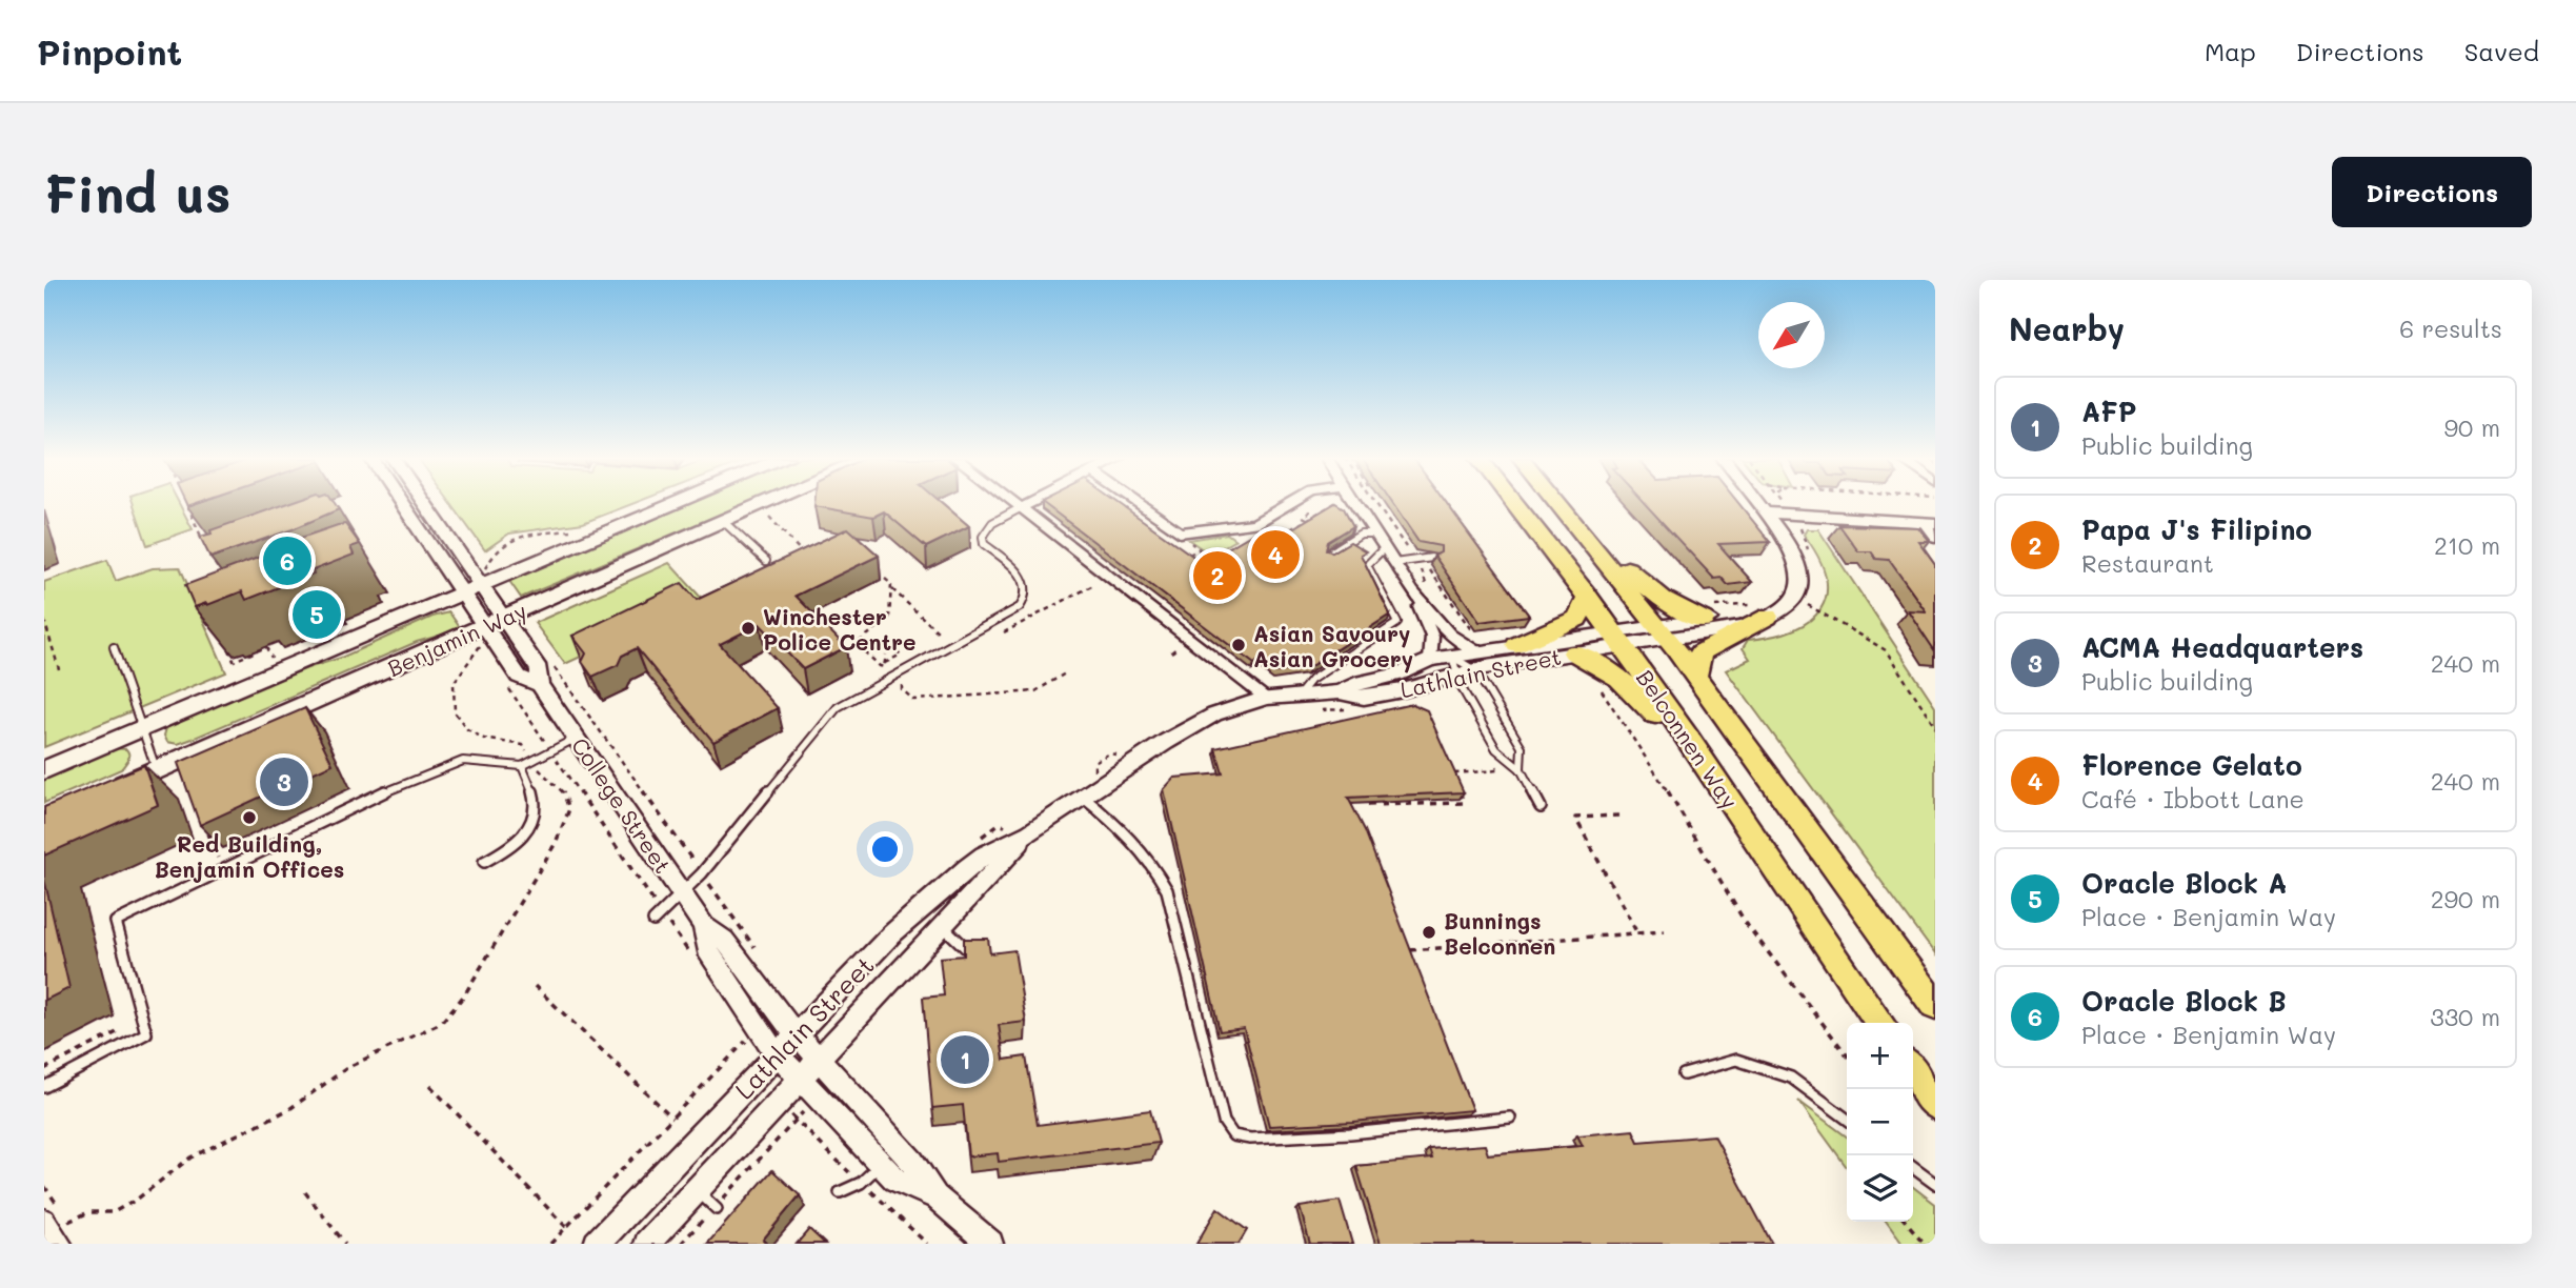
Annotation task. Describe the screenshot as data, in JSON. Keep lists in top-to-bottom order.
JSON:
{
  "streets": {
    "main road": ["Benjamin Way", "Belconnen Way"],
    "street": ["Lathlain Street", "College Street"]
  },
  "crossings": [
    ["Benjamin Way", "College Street"],
    ["Lathlain Street", "Belconnen Way"],
    ["Lathlain Street", "College Street"]
  ],
  "places": [
    "Winchester Police Centre",
    "Asian Savoury Asian Grocery",
    "Red Building, Benjamin Offices",
    "Bunnings Belconnen"
  ],
  "north": "bottom left",
  "page": {
    "header": "Pinpoint",
    "nav": ["Map", "Directions", "Saved"],
    "buttons": "Directions",
    "title": "Find us",
    "heading": ["Nearby", "6 results"],
    "list": [
      {
        "mark": "1",
        "name": "AFP",
        "note": "Public building",
        "value": "90 m"
      },
      {
        "mark": "2",
        "name": "Papa J's Filipino",
        "note": "Restaurant",
        "value": "210 m"
      },
      {
        "mark": "3",
        "name": "ACMA Headquarters",
        "note": "Public building",
        "value": "240 m"
      },
      {
        "mark": "4",
        "name": "Florence Gelato",
        "note": "Café · Ibbott Lane",
        "value": "240 m"
      },
      {
        "mark": "5",
        "name": "Oracle Block A",
        "note": "Place · Benjamin Way",
        "value": "290 m"
      },
      {
        "mark": "6",
        "name": "Oracle Block B",
        "note": "Place · Benjamin Way",
        "value": "330 m"
      }
    ],
    "pins": [
      "4",
      "6",
      "2",
      "5",
      "3",
      "1"
    ],
    "map_buttons": ["+", "−"]
  }
}
